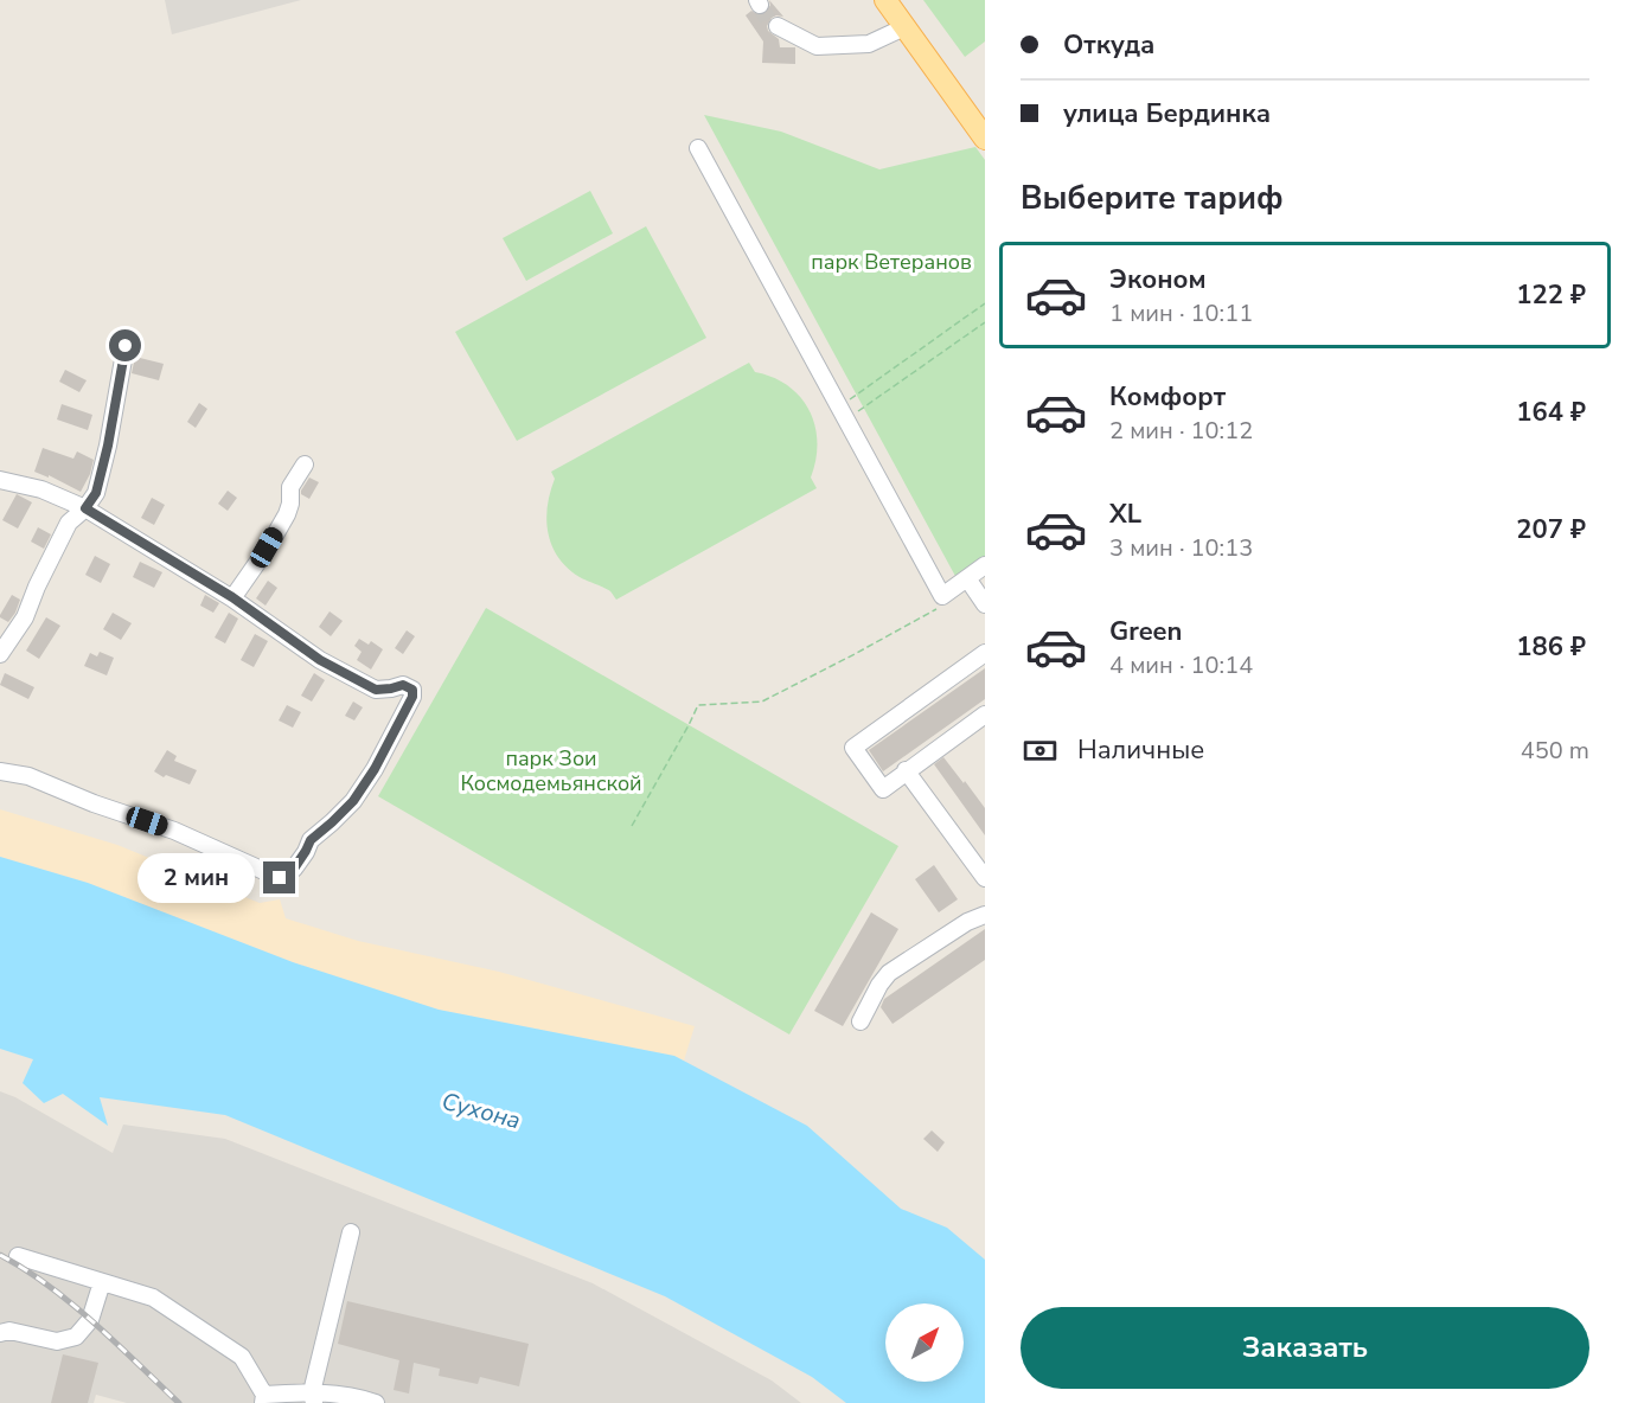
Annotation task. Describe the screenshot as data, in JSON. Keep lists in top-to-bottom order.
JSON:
{
  "water": ["Сухона"],
  "parks": ["парк Ветеранов", "парк Зои Космодемьянской"],
  "north": "top right",
  "page": {
    "banner": ["Откуда", "улица Бердинка"],
    "heading": "Выберите тариф",
    "list": [
      {
        "name": "Эконом",
        "note": "1 мин · 10:11",
        "value": "122 ₽"
      },
      {
        "name": "Комфорт",
        "note": "2 мин · 10:12",
        "value": "164 ₽"
      },
      {
        "name": "XL",
        "note": "3 мин · 10:13",
        "value": "207 ₽"
      },
      {
        "name": "Green",
        "note": "4 мин · 10:14",
        "value": "186 ₽"
      }
    ],
    "pay": ["Наличные", "450 m"],
    "bubble": "2 мин",
    "buttons": "Заказать"
  }
}
